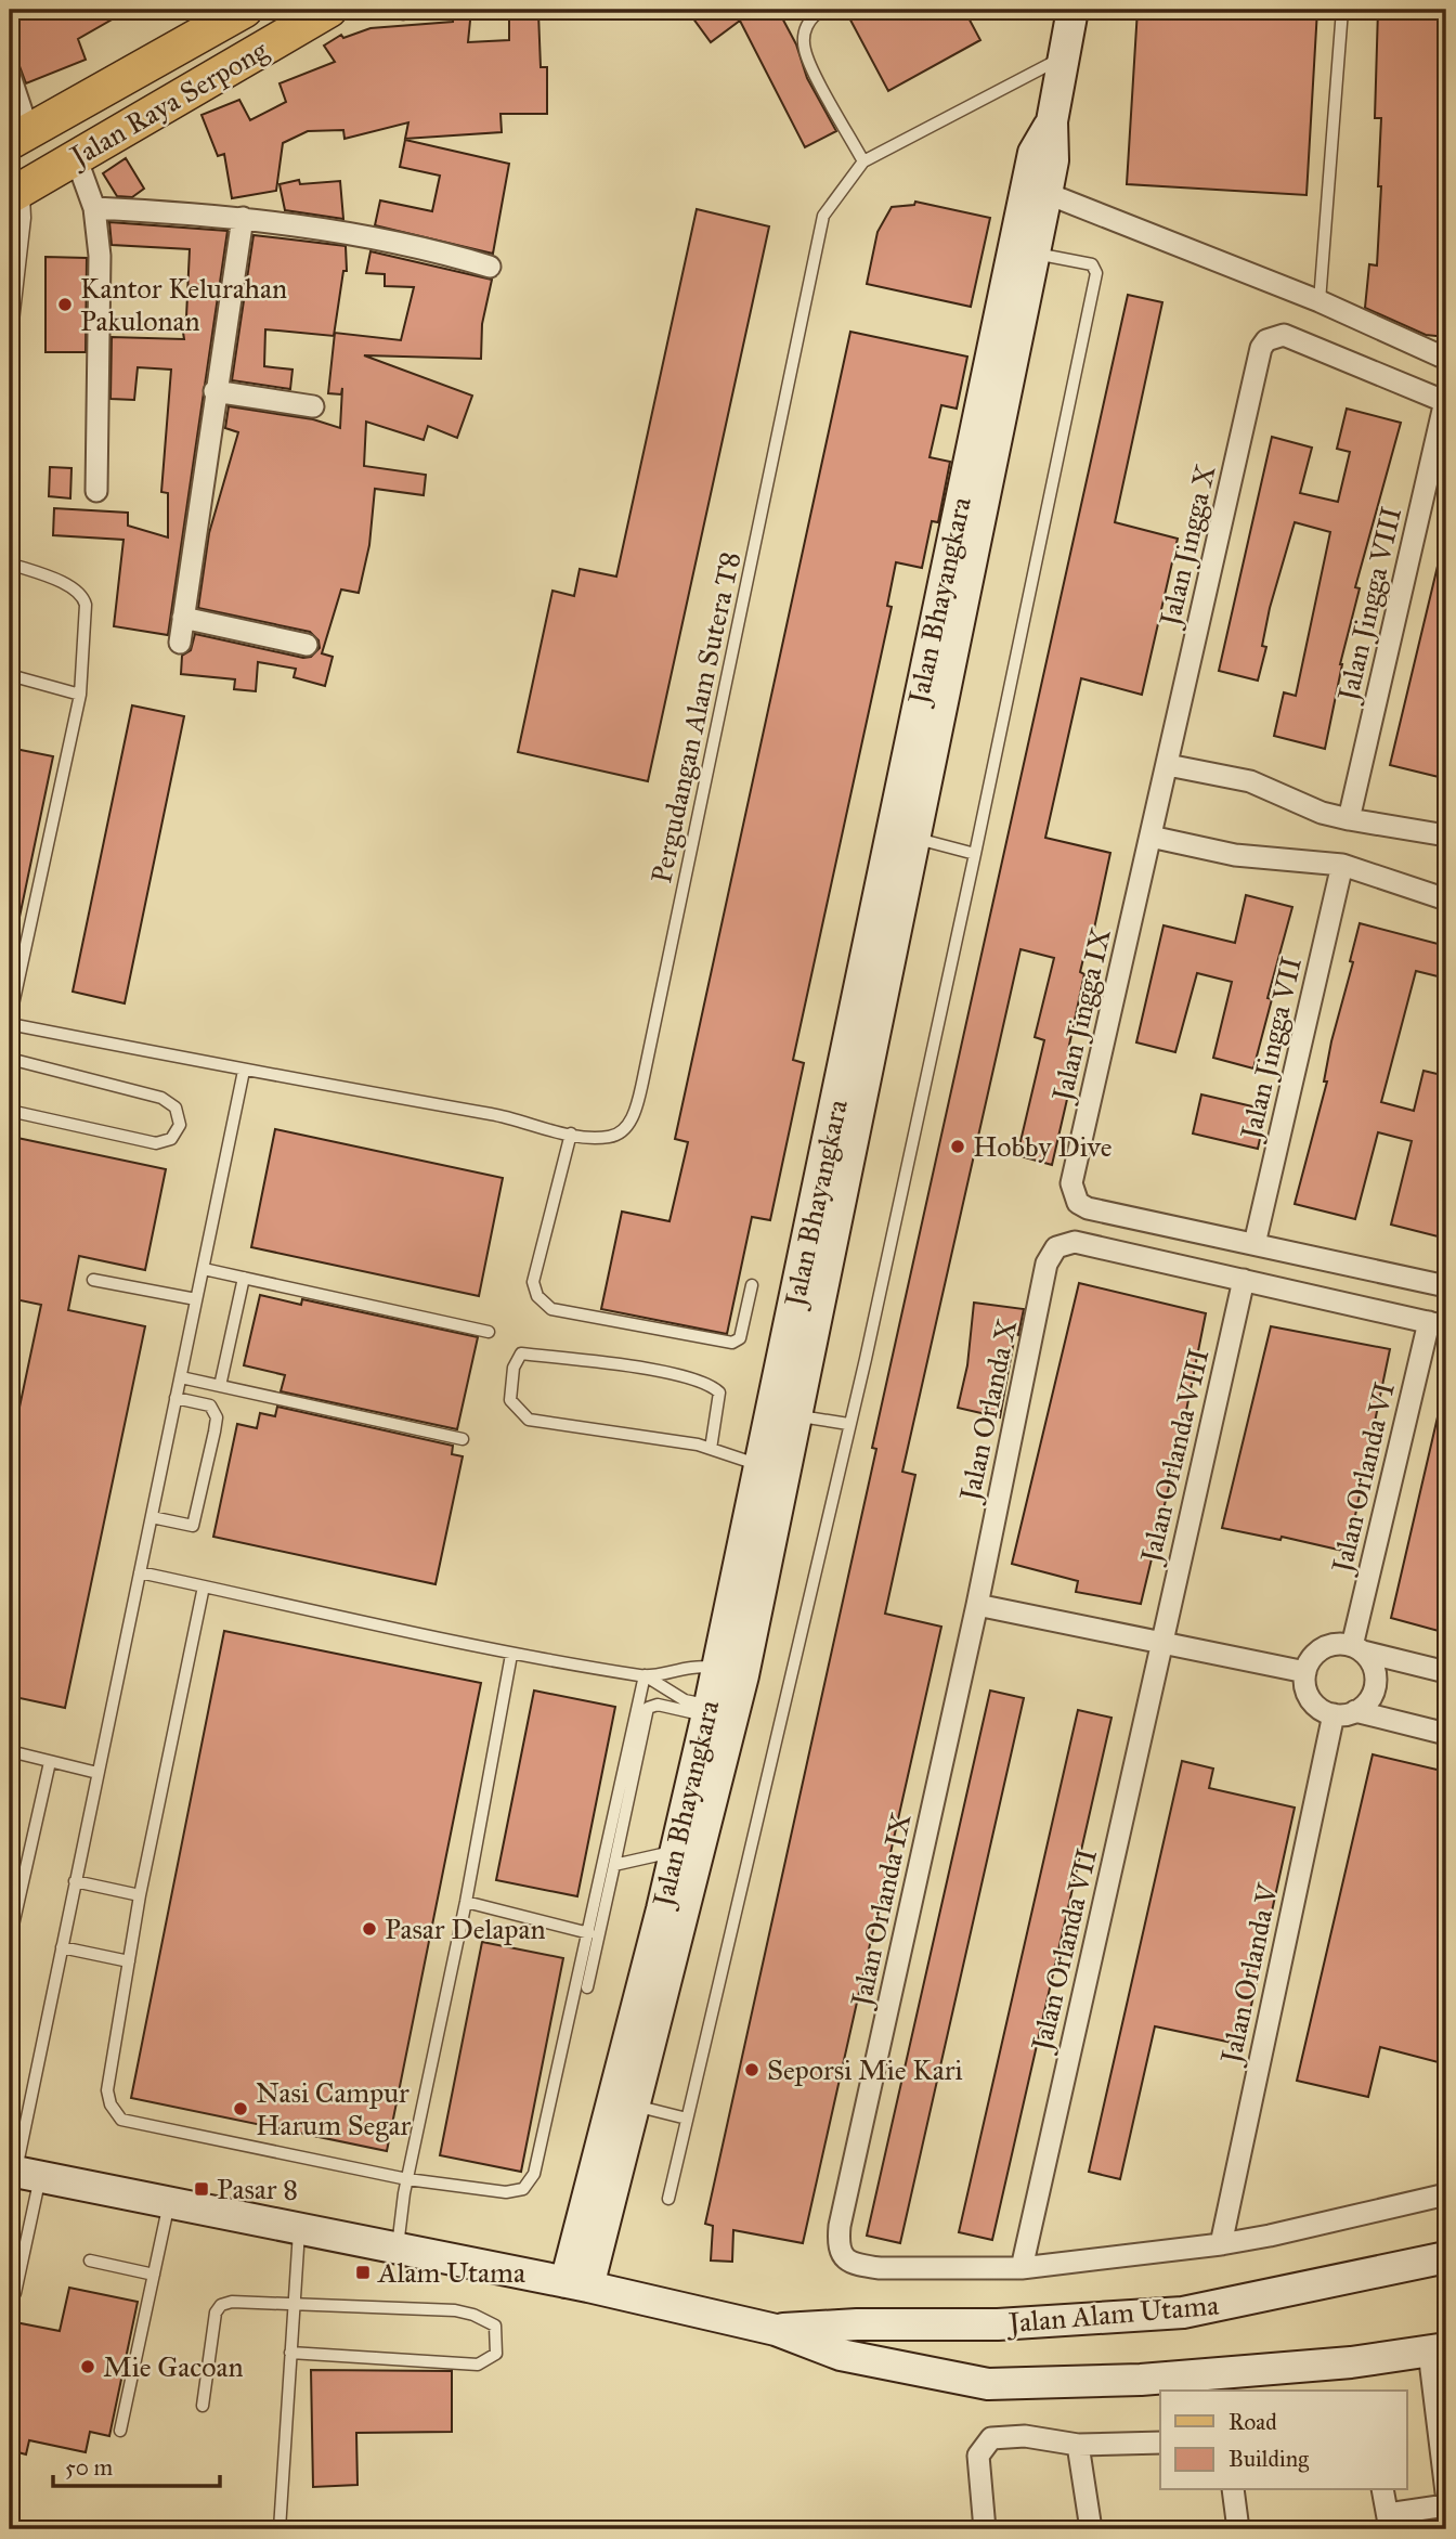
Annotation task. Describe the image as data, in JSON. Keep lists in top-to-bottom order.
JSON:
{
  "streets": {
    "main road": ["Jalan Raya Serpong", "Jalan Bhayangkara", "Jalan Alam Utama"],
    "street": [
      "Jalan Jingga X",
      "Jalan Jingga VIII",
      "Jalan Jingga IX",
      "Jalan Jingga VII",
      "Jalan Orlanda X",
      "Jalan Orlanda VIII",
      "Jalan Orlanda VI",
      "Jalan Orlanda IX",
      "Jalan Orlanda VII",
      "Jalan Orlanda V"
    ],
    "lane": ["Pergudangan Alam Sutera T8"]
  },
  "crossings": [
    ["Jalan Jingga X", "Jalan Jingga VIII"],
    ["Jalan Jingga X", "Jalan Jingga IX"],
    ["Jalan Bhayangkara", "Pergudangan Alam Sutera T8"],
    ["Jalan Bhayangkara", "Jalan Alam Utama"],
    ["Jalan Jingga IX", "Jalan Jingga VII"],
    ["Jalan Orlanda X", "Jalan Orlanda VIII"],
    ["Jalan Orlanda X", "Jalan Orlanda IX"],
    ["Jalan Orlanda VIII", "Jalan Orlanda VII"],
    ["Jalan Orlanda VI", "Jalan Orlanda V"],
    ["Jalan Orlanda IX", "Jalan Orlanda VII"]
  ],
  "places": {
    "other": [
      "Kantor Kelurahan Pakulonan",
      "Hobby Dive",
      "Pasar Delapan",
      "Seporsi Mie Kari",
      "Nasi Campur Harum Segar",
      "Mie Gacoan"
    ],
    "transit": ["Pasar 8", "Alam Utama"]
  },
  "legend": ["Road", "Building"],
  "scale_bar": "50 m"
}
